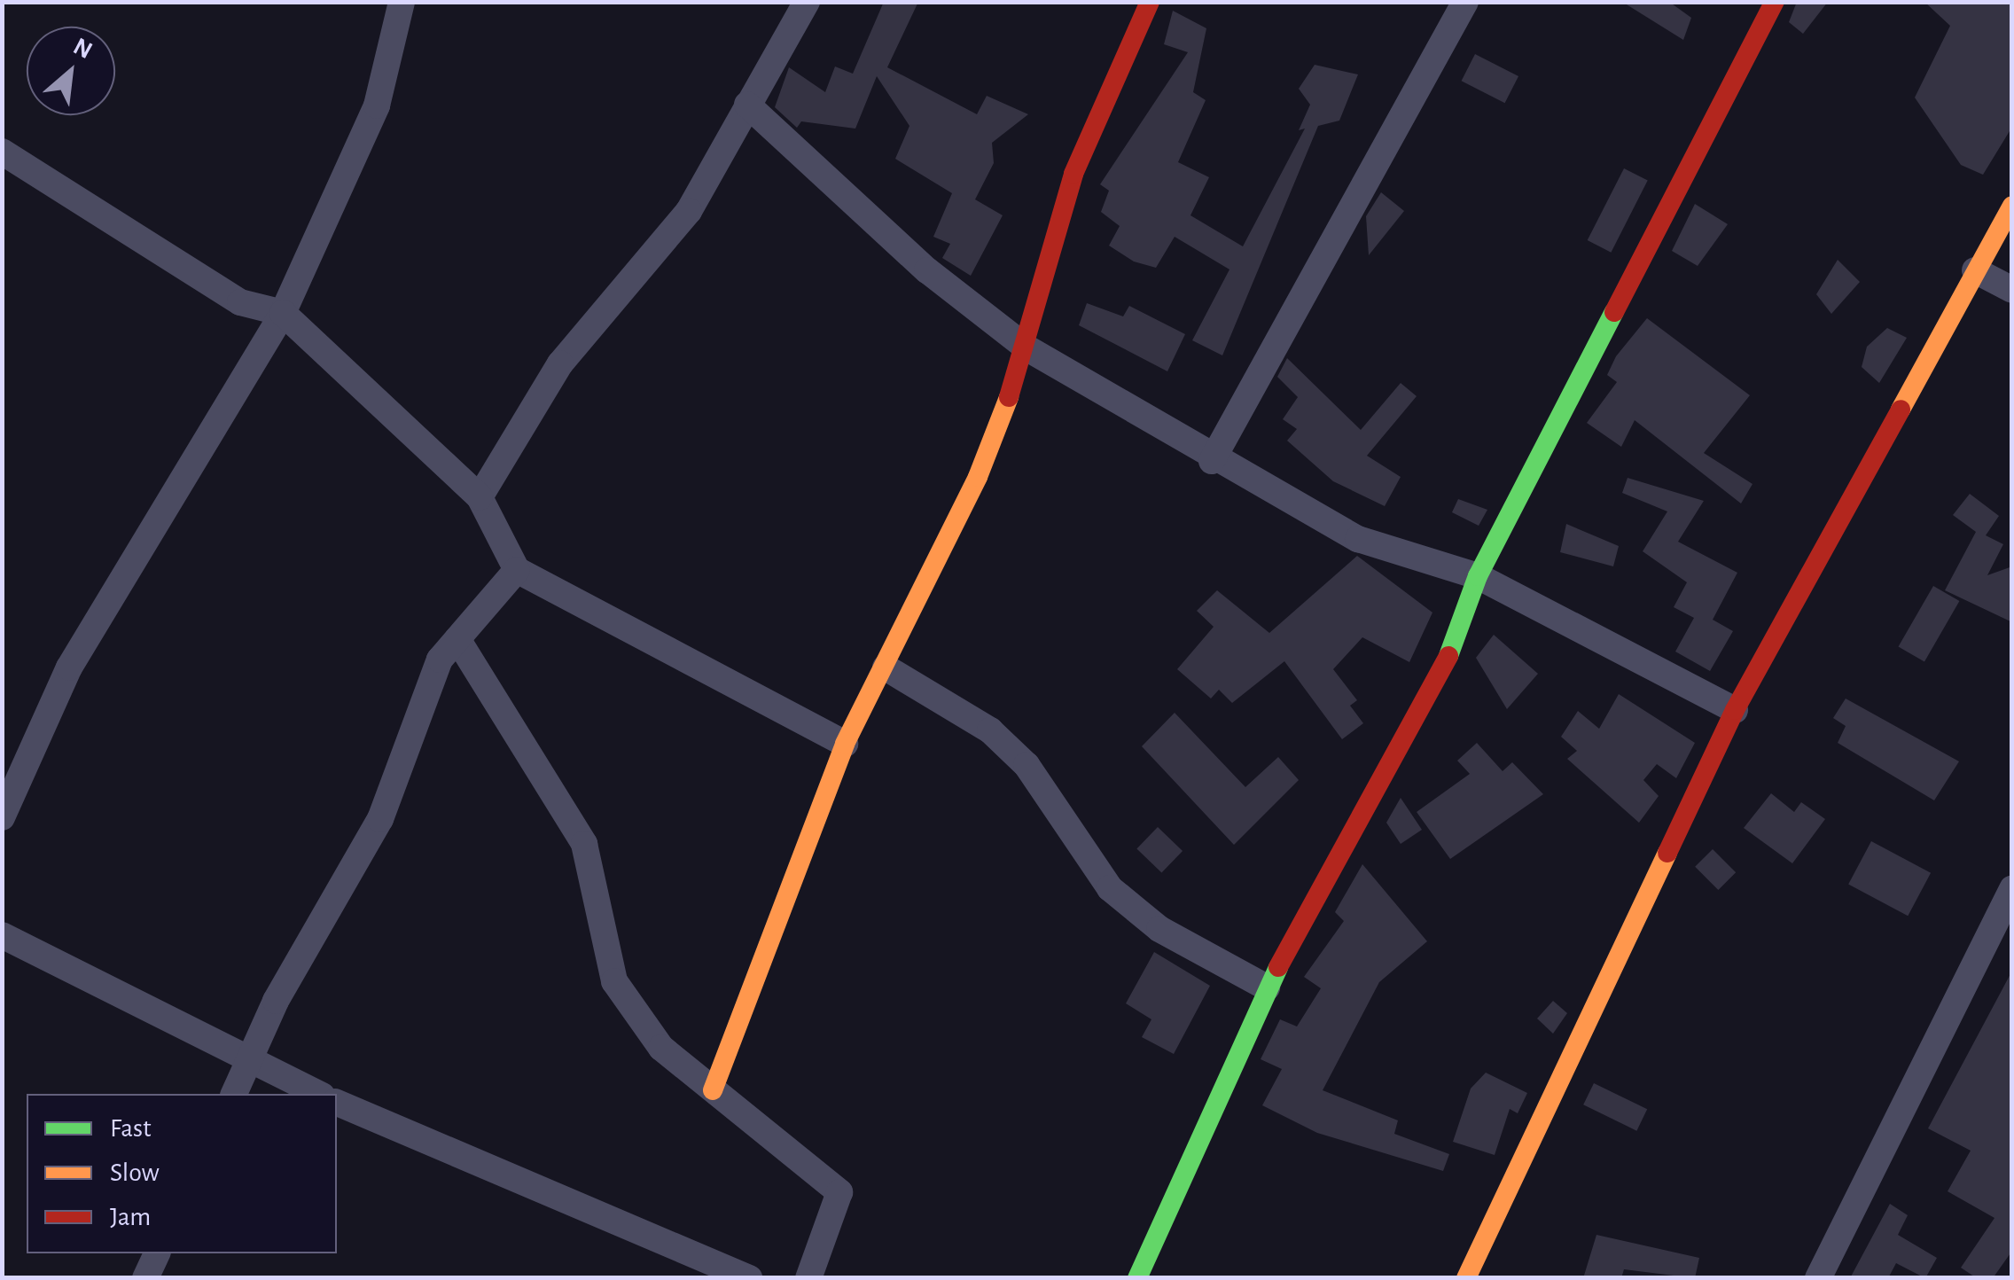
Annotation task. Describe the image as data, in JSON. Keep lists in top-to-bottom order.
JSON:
{
  "legend": ["Fast", "Slow", "Jam"],
  "north": "top right"
}
